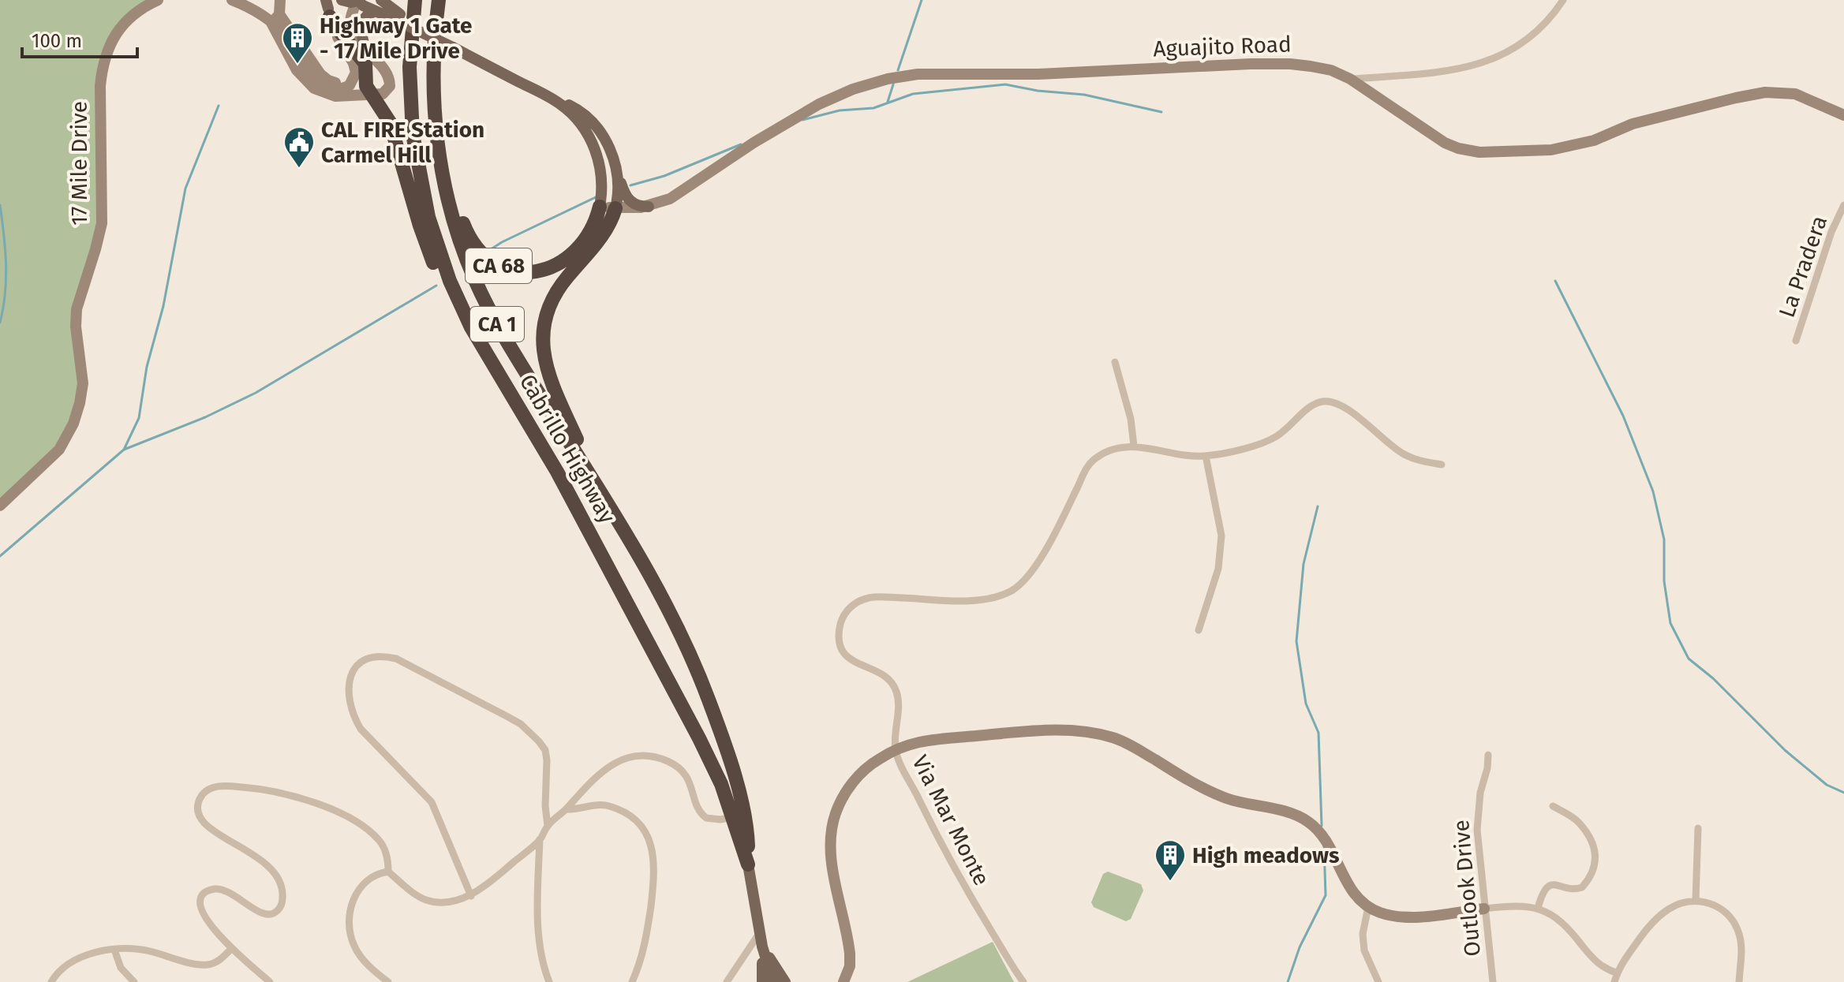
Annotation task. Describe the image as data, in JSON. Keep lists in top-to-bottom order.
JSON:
{
  "streets": {
    "highway": ["CA 68", "CA 1", "Cabrillo Highway"],
    "street": [
      "Aguajito Road",
      "17 Mile Drive",
      "La Pradera",
      "Via Mar Monte",
      "Outlook Drive"
    ]
  },
  "crossings": [
    ["Aguajito Road", "CA 68"],
    ["CA 68", "Cabrillo Highway"]
  ],
  "places": {
    "building": ["Highway 1 Gate - 17 Mile Drive", "High meadows"],
    "public building": ["CAL FIRE Station Carmel Hill"]
  },
  "scale_bar": "100 m"
}
